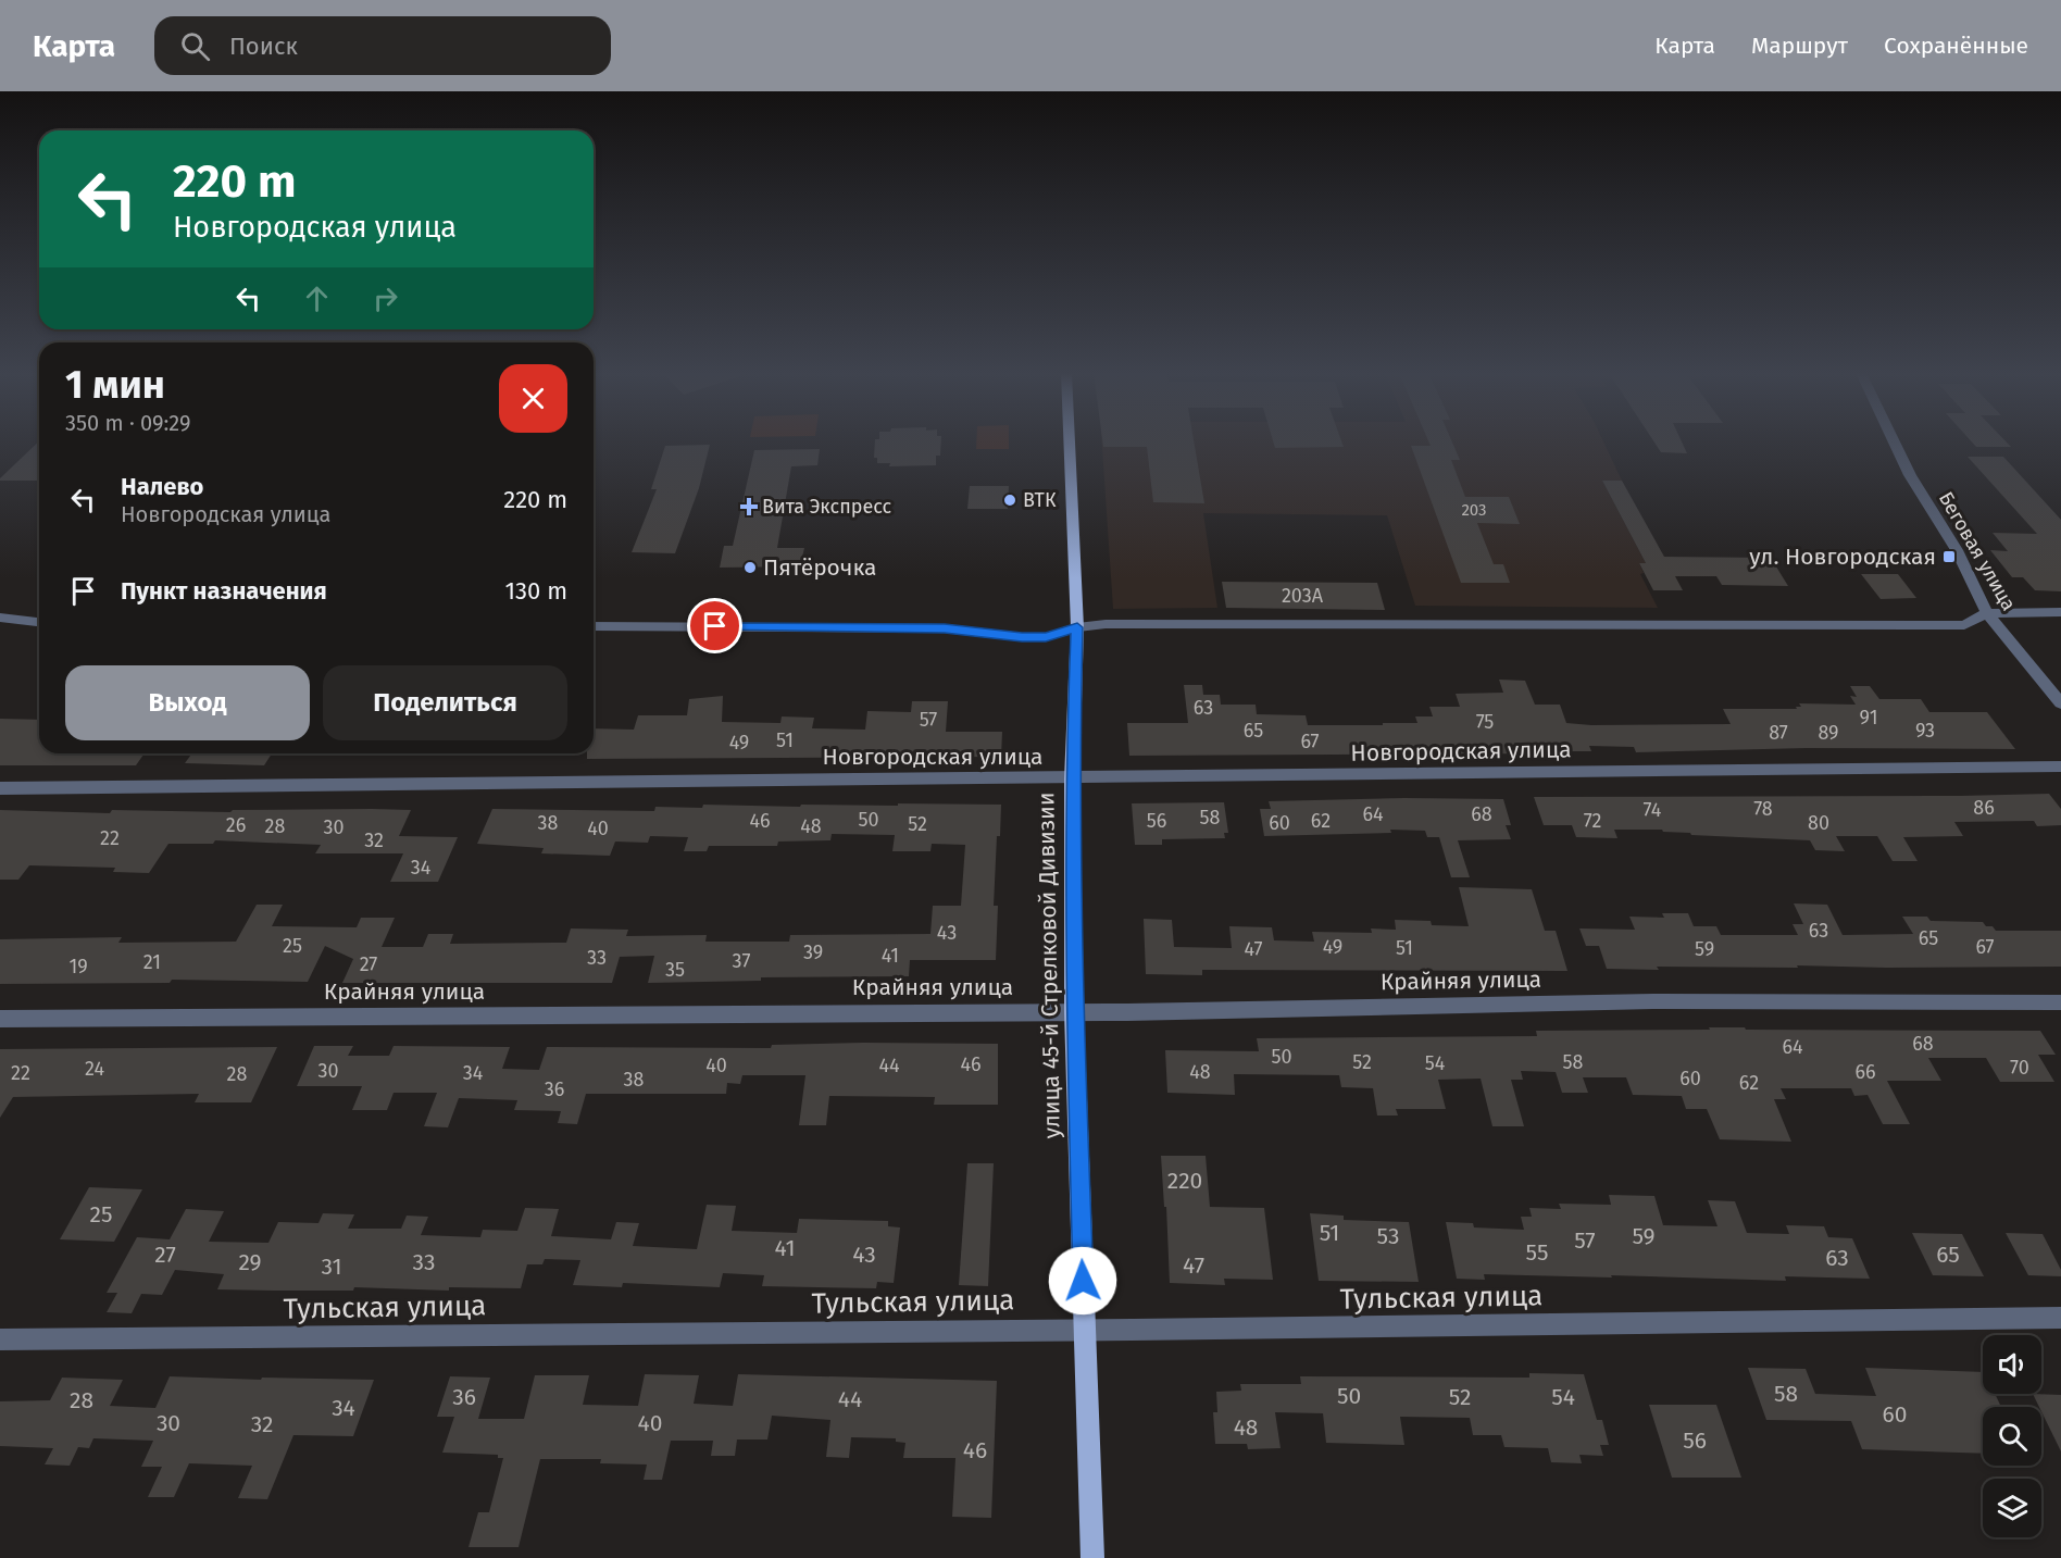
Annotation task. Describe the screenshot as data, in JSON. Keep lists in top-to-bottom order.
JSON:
{
  "streets": {
    "main road": ["улица 45-й Стрелковой Дивизии"],
    "street": [
      "Беговая улица",
      "Новгородская улица",
      "Крайняя улица",
      "Тульская улица"
    ]
  },
  "crossings": [
    ["Новгородская улица", "улица 45-й Стрелковой Дивизии"],
    ["улица 45-й Стрелковой Дивизии", "Крайняя улица"],
    ["улица 45-й Стрелковой Дивизии", "Тульская улица"]
  ],
  "places": {
    "other": ["ВТК", "Пятёрочка"],
    "health": ["Вита Экспресс"],
    "transit": ["ул. Новгородская"]
  },
  "house_numbers": [
    "203",
    "203А",
    "63",
    "91",
    "57",
    "75",
    "65",
    "93",
    "87",
    "89",
    "51",
    "67",
    "49",
    "86",
    "78",
    "74",
    "64",
    "68",
    "58",
    "50",
    "46",
    "56",
    "62",
    "72",
    "38",
    "60",
    "80",
    "52",
    "26",
    "28",
    "48",
    "30",
    "40",
    "22",
    "32",
    "34",
    "63",
    "43",
    "65",
    "25",
    "49",
    "67",
    "51",
    "47",
    "59",
    "39",
    "41",
    "33",
    "37",
    "21",
    "27",
    "19",
    "35",
    "68",
    "64",
    "50",
    "52",
    "58",
    "54",
    "46",
    "40",
    "44",
    "70",
    "24",
    "30",
    "48",
    "66",
    "22",
    "34",
    "28",
    "60",
    "38",
    "62",
    "36",
    "220",
    "25",
    "51",
    "53",
    "59",
    "57",
    "41",
    "55",
    "27",
    "43",
    "65",
    "63",
    "29",
    "33",
    "47",
    "31",
    "58",
    "50",
    "36",
    "52",
    "54",
    "44",
    "28",
    "34",
    "60",
    "30",
    "40",
    "32",
    "48",
    "56",
    "46"
  ],
  "page": {
    "header": "Карта",
    "search": "Поиск",
    "nav": ["Карта", "Маршрут", "Сохранённые"],
    "turn": ["220 m", "Новгородская улица"],
    "heading": ["1 мин", "350 m · 09:29"],
    "list": [
      {
        "name": "Налево",
        "note": "Новгородская улица",
        "value": "220 m"
      },
      {
        "name": "Пункт назначения",
        "value": "130 m"
      }
    ],
    "buttons": ["Выход", "Поделиться"]
  }
}
